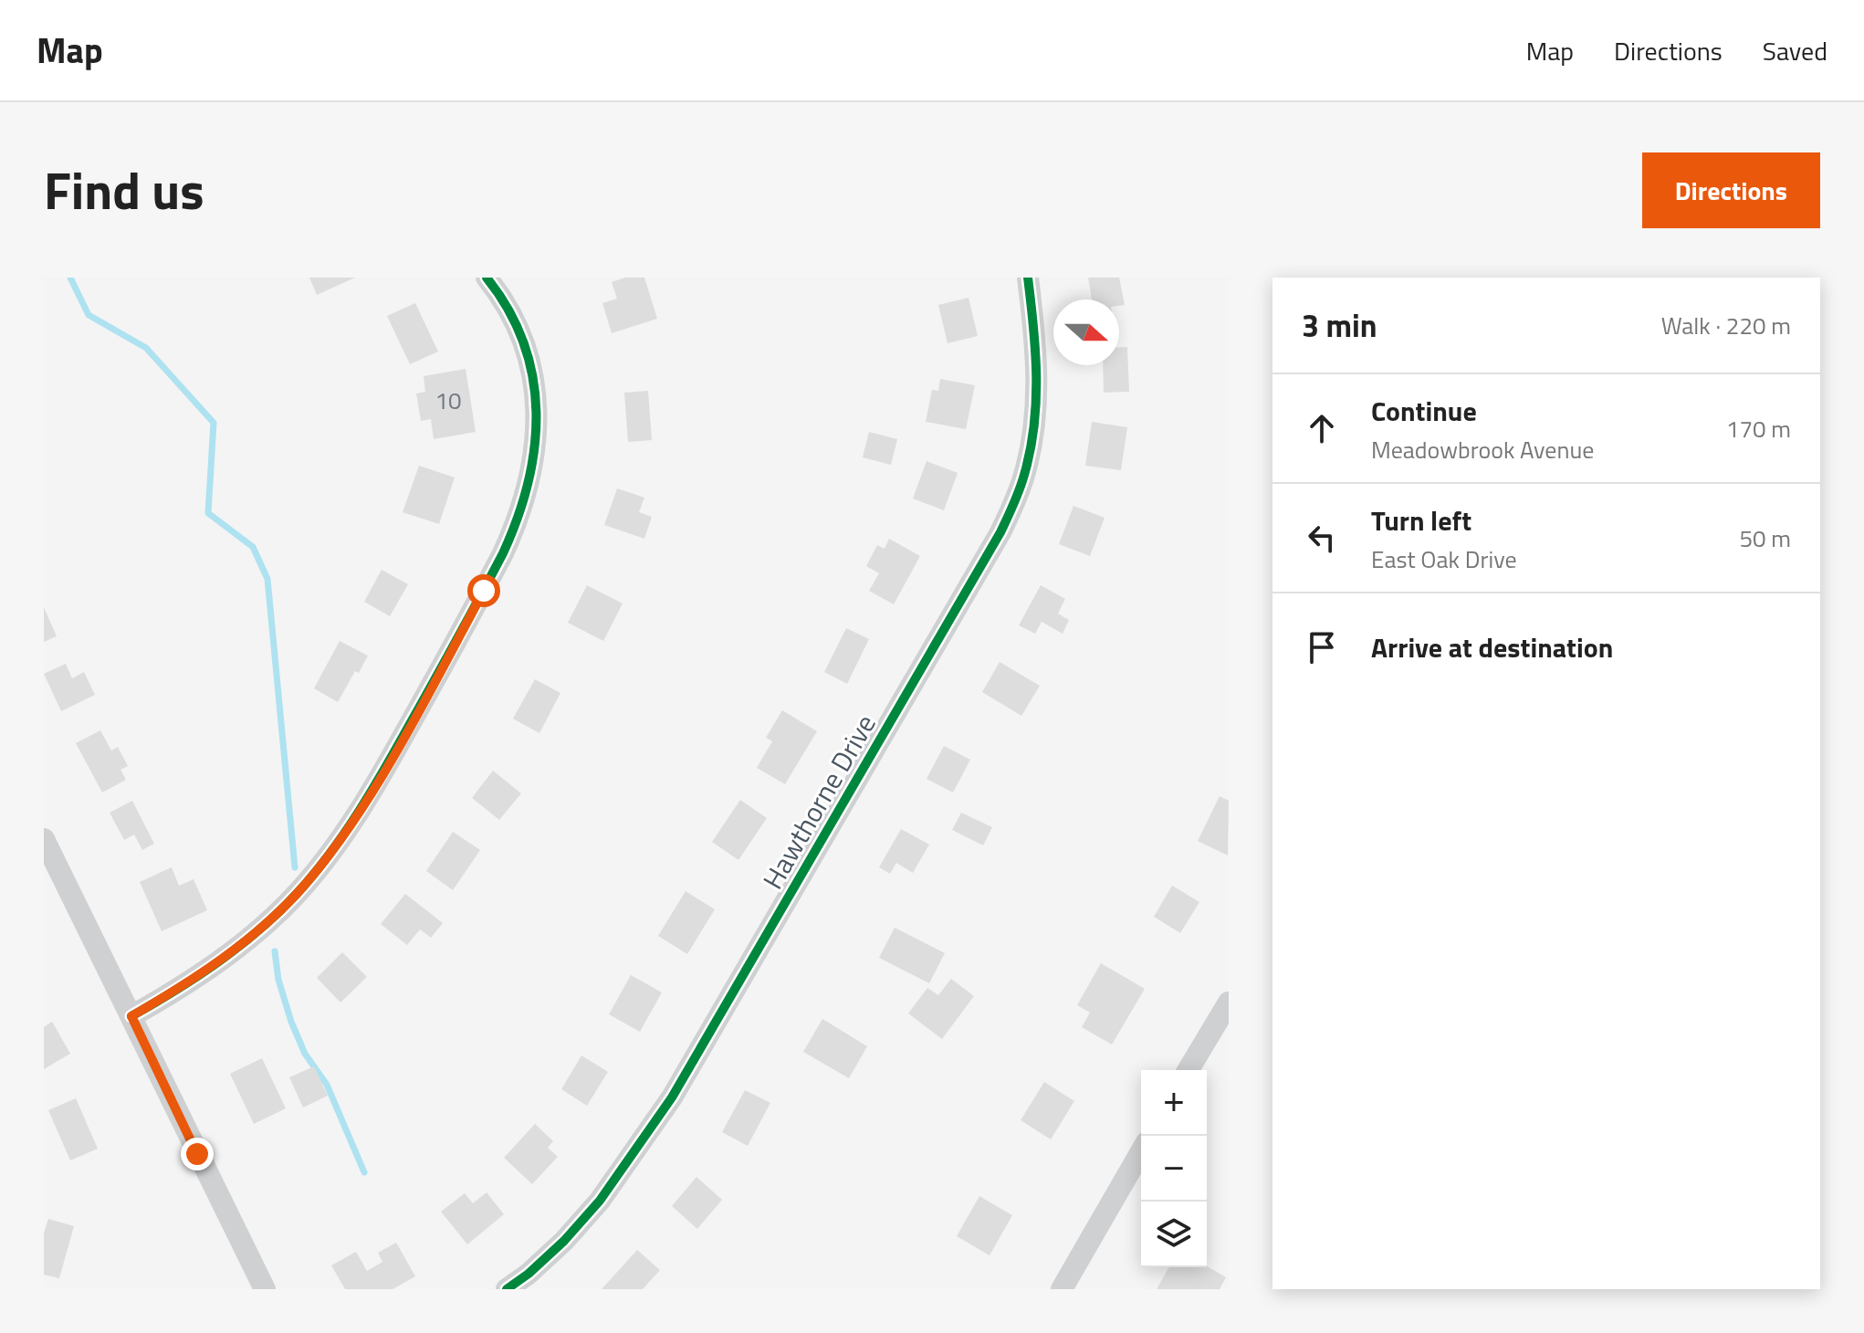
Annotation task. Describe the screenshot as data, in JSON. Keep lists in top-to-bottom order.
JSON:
{
  "streets": {
    "street": ["Hawthorne Drive"]
  },
  "house_numbers": ["10"],
  "north": "right",
  "page": {
    "header": "Map",
    "nav": ["Map", "Directions", "Saved"],
    "title": "Find us",
    "buttons": "Directions",
    "heading": ["3 min", "Walk · 220 m"],
    "list": [
      ["Continue", "Meadowbrook Avenue", "170 m"],
      ["Turn left", "East Oak Drive", "50 m"],
      "Arrive at destination"
    ],
    "map_buttons": ["+", "−"]
  }
}
